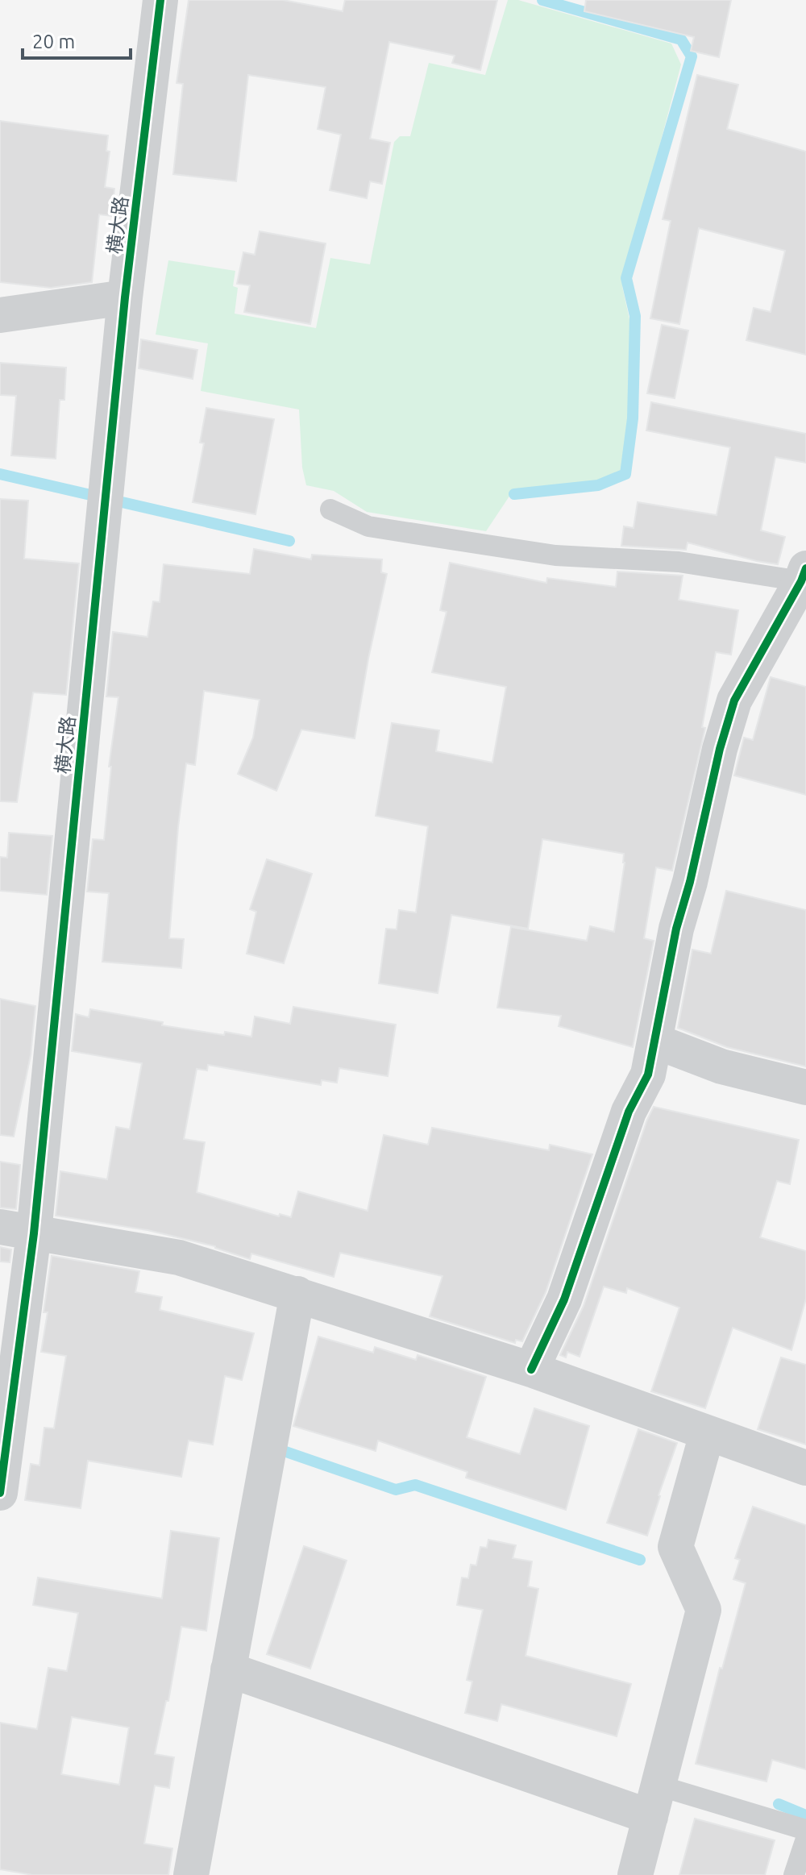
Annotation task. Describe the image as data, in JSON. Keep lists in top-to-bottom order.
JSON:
{
  "streets": {
    "street": ["横大路"]
  },
  "scale_bar": "20 m"
}
